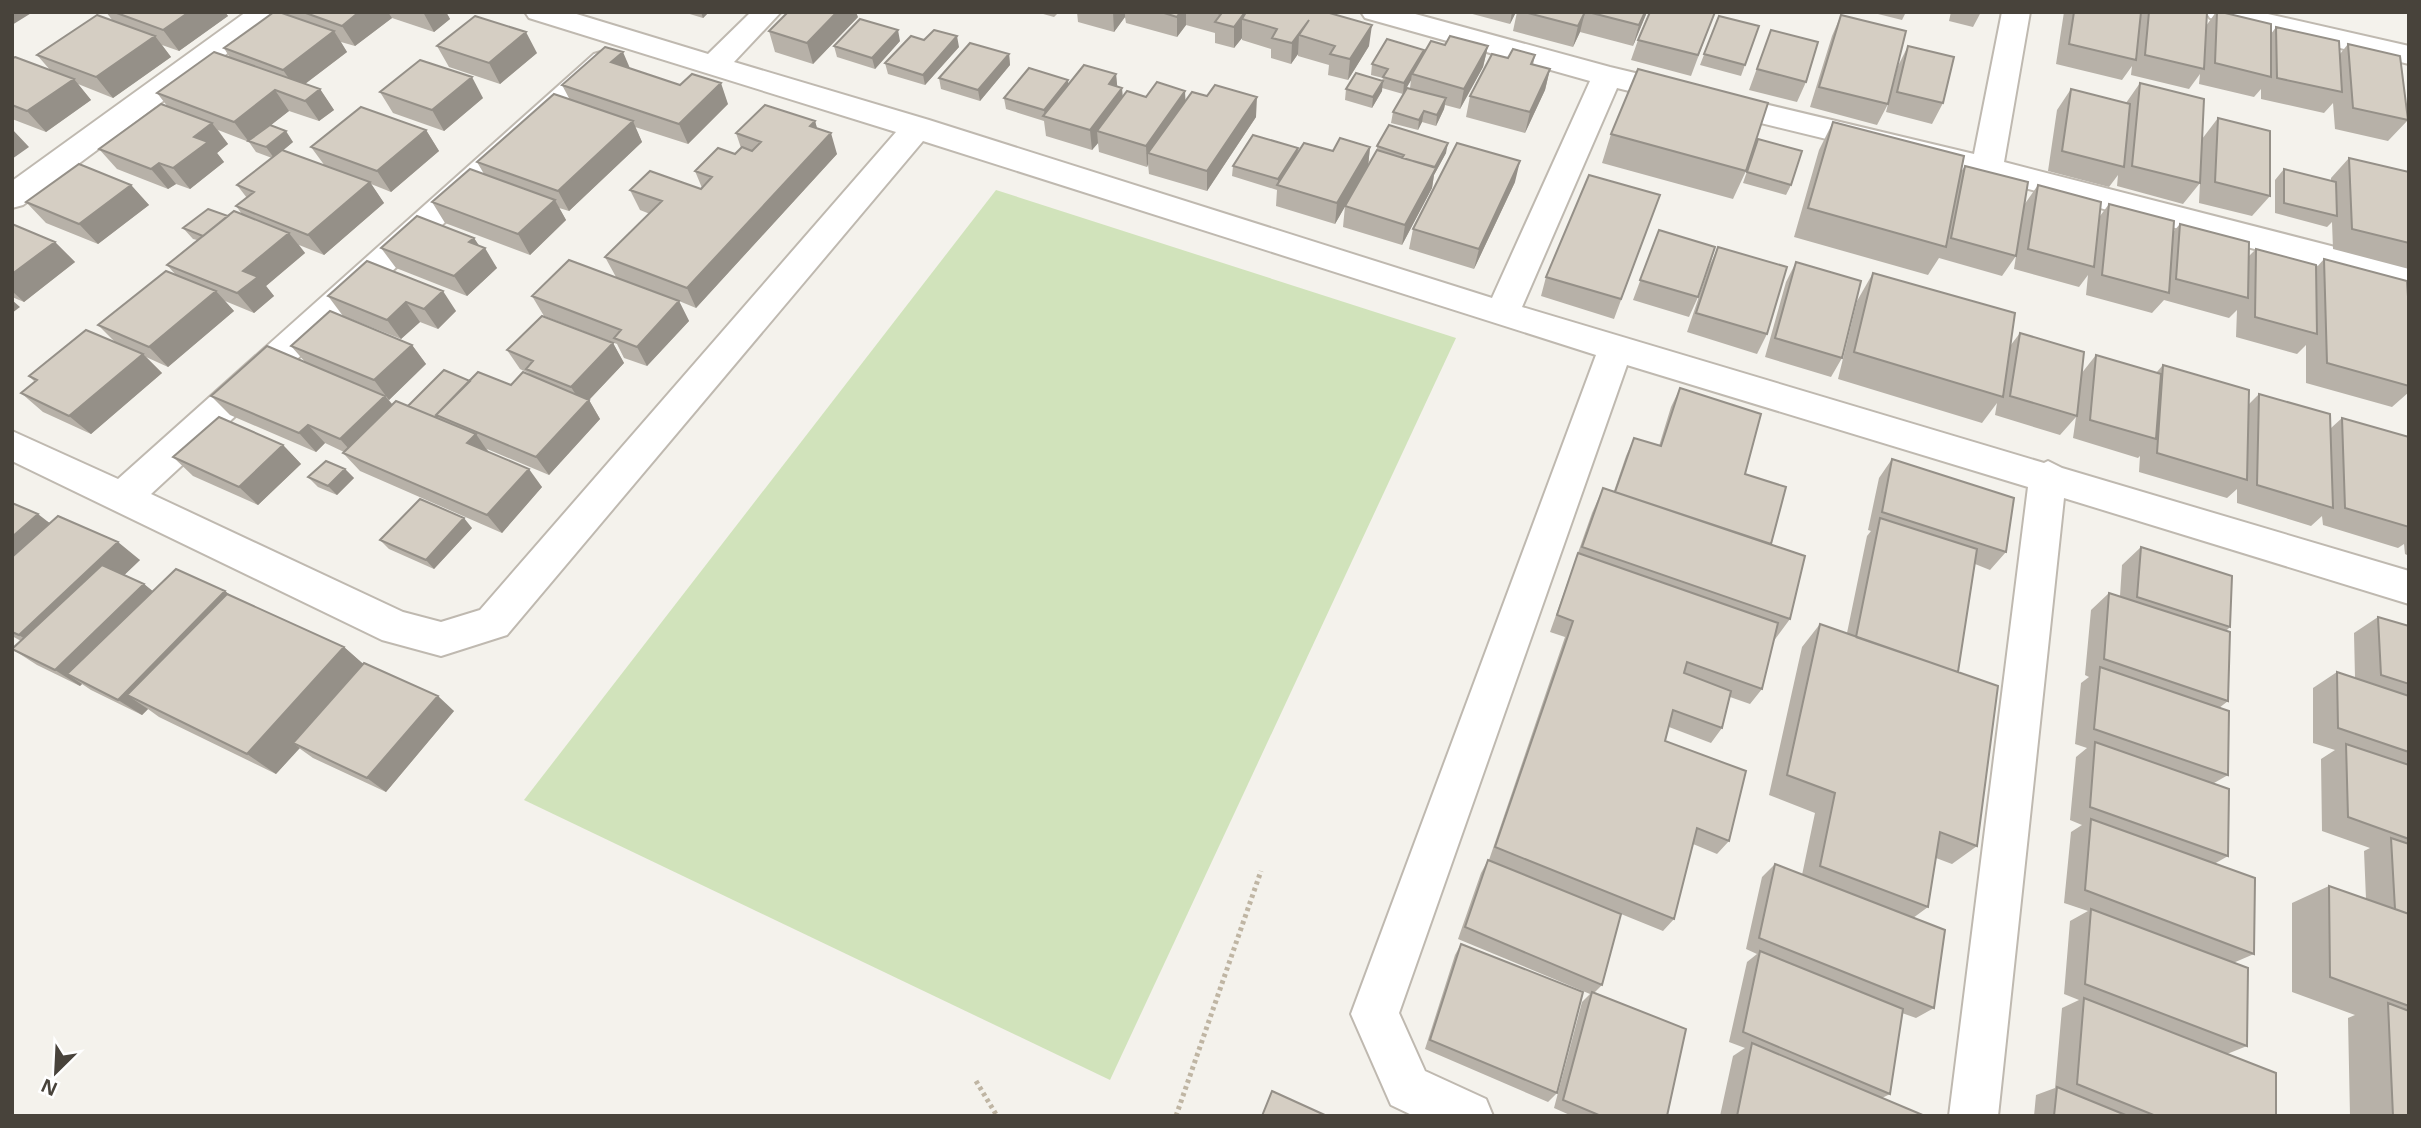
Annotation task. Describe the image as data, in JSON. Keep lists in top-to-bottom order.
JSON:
{
  "north": "bottom left"
}
